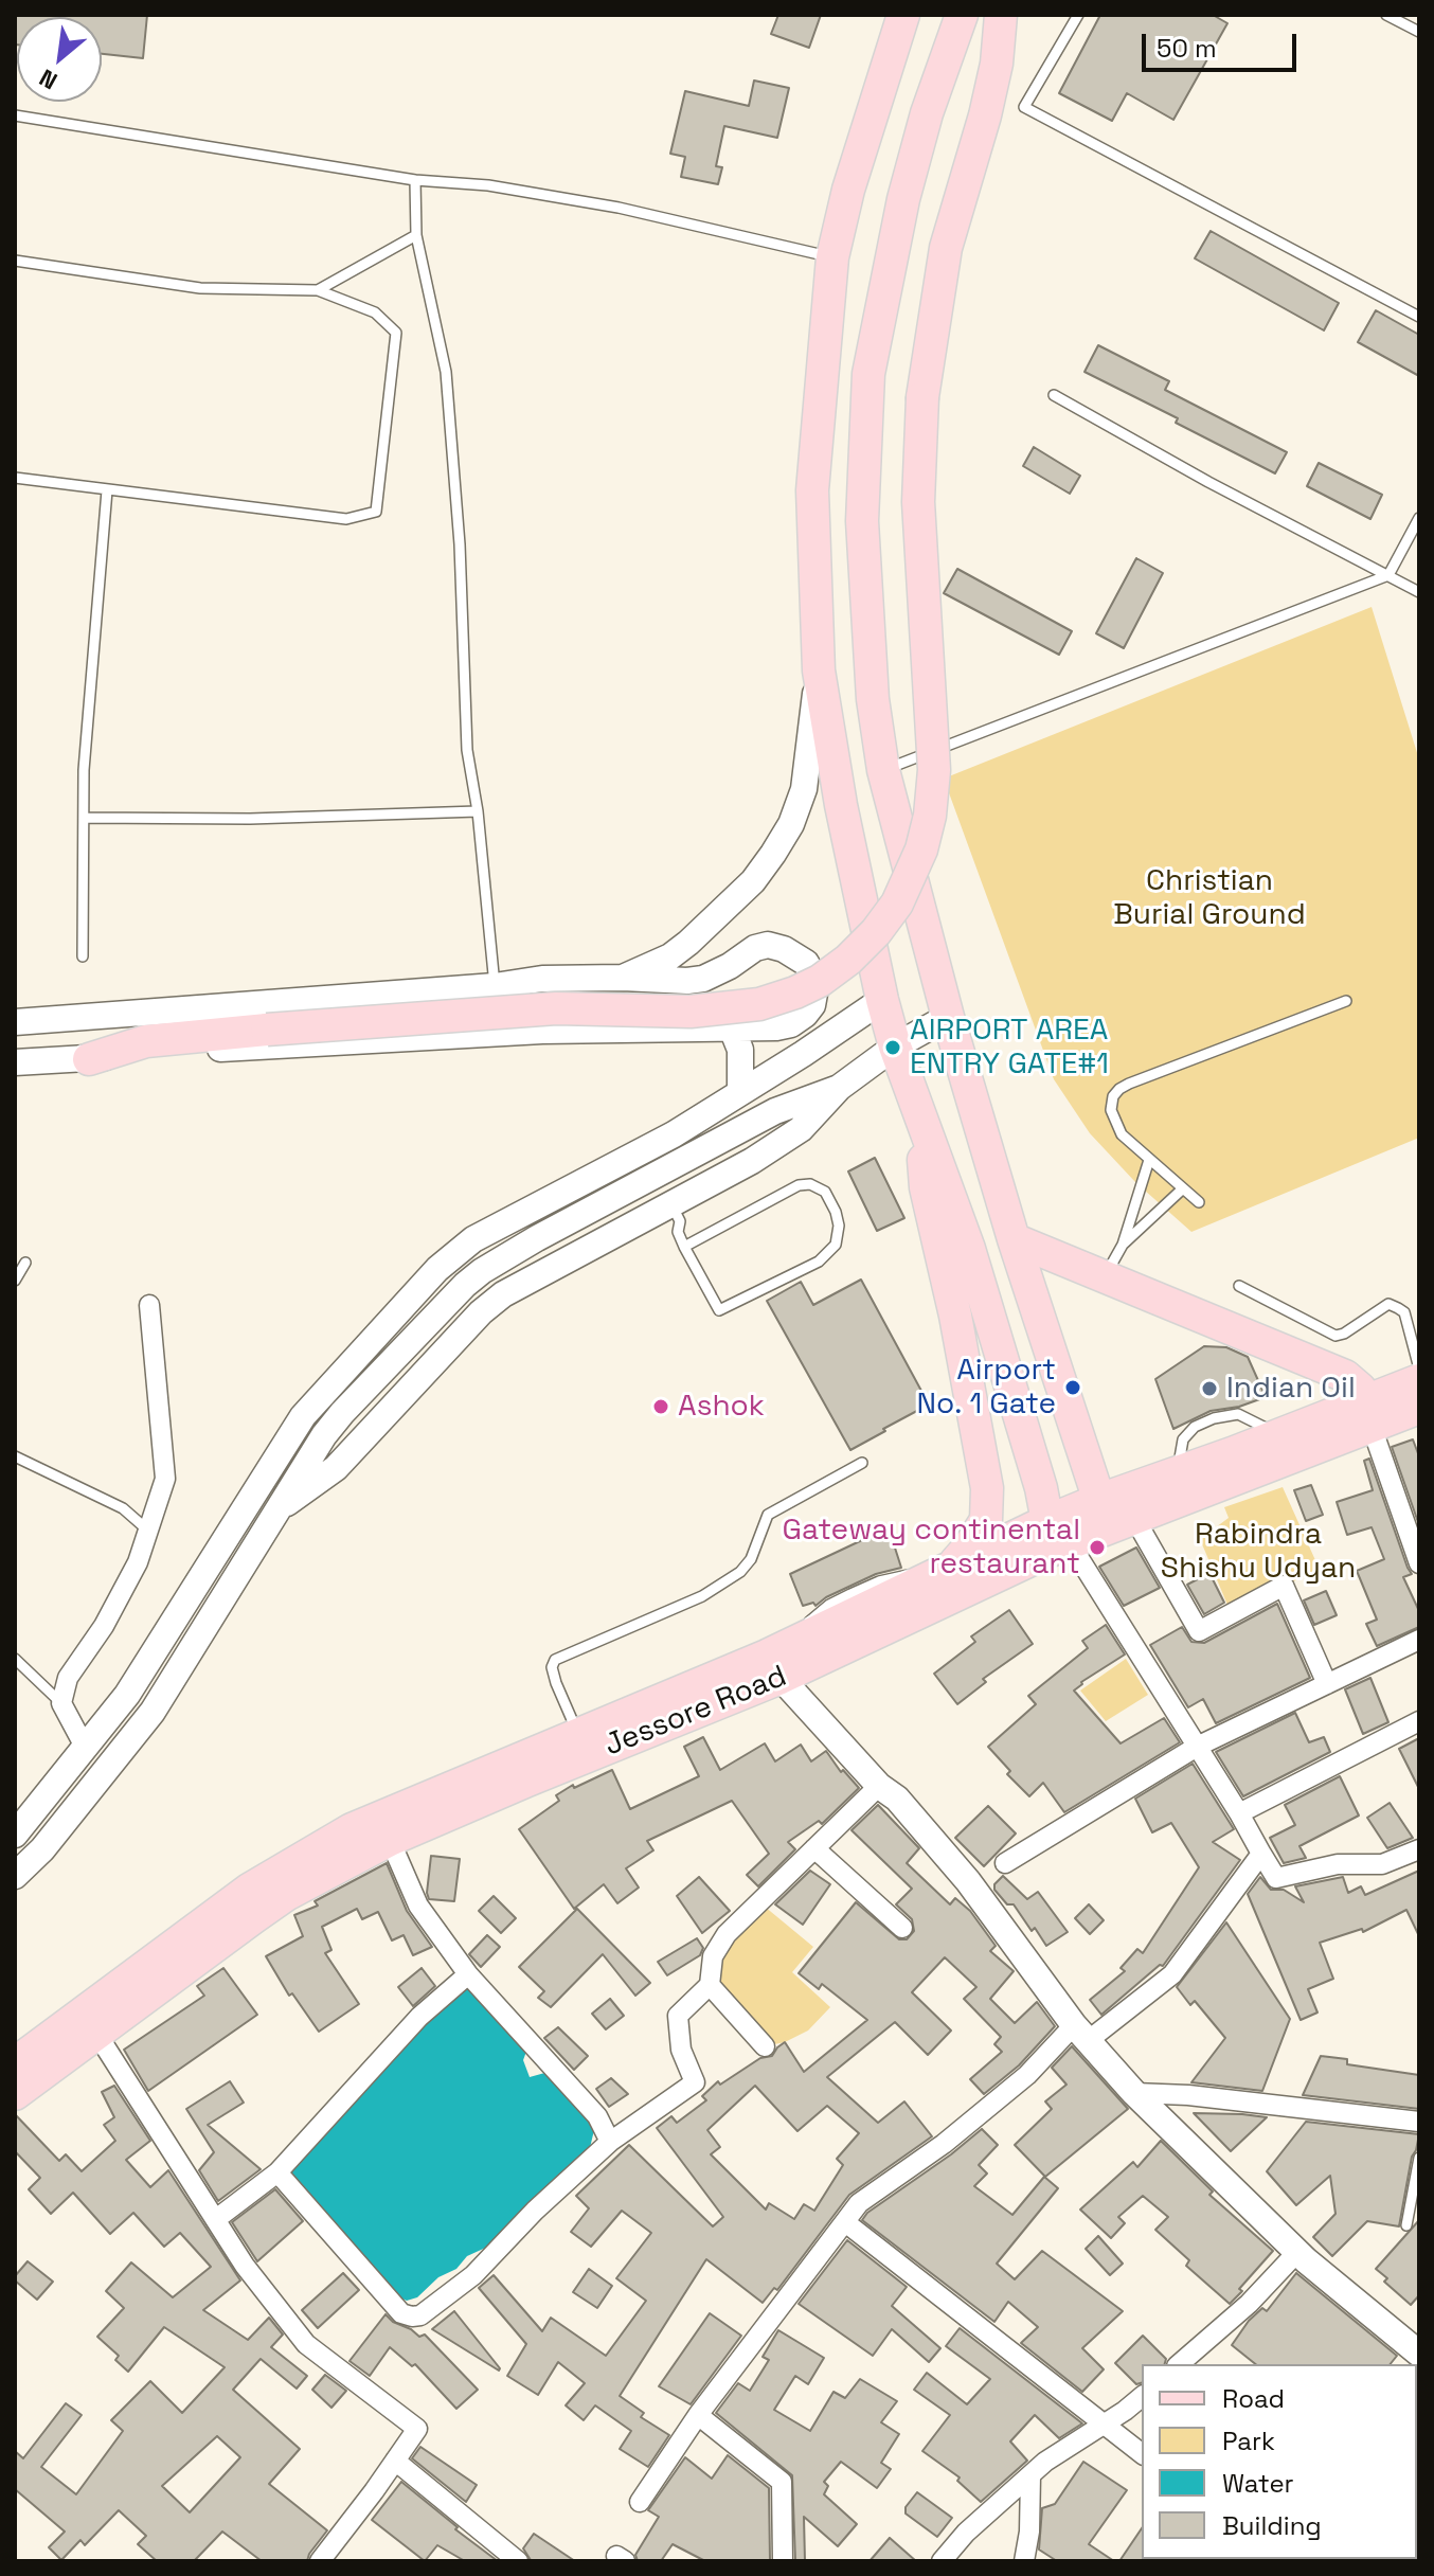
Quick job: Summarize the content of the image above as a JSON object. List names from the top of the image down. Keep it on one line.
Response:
{"streets":{"main road":["Jessore Road"]},"parks":["Christian Burial Ground","Rabindra Shishu Udyan"],"places":["AIRPORT AREA ENTRY GATE#1","Airport No. 1 Gate","Indian Oil","Ashok","Gateway continental restaurant"],"legend":["Road","Park","Water","Building"],"scale_bar":"50 m","north":"bottom left"}
